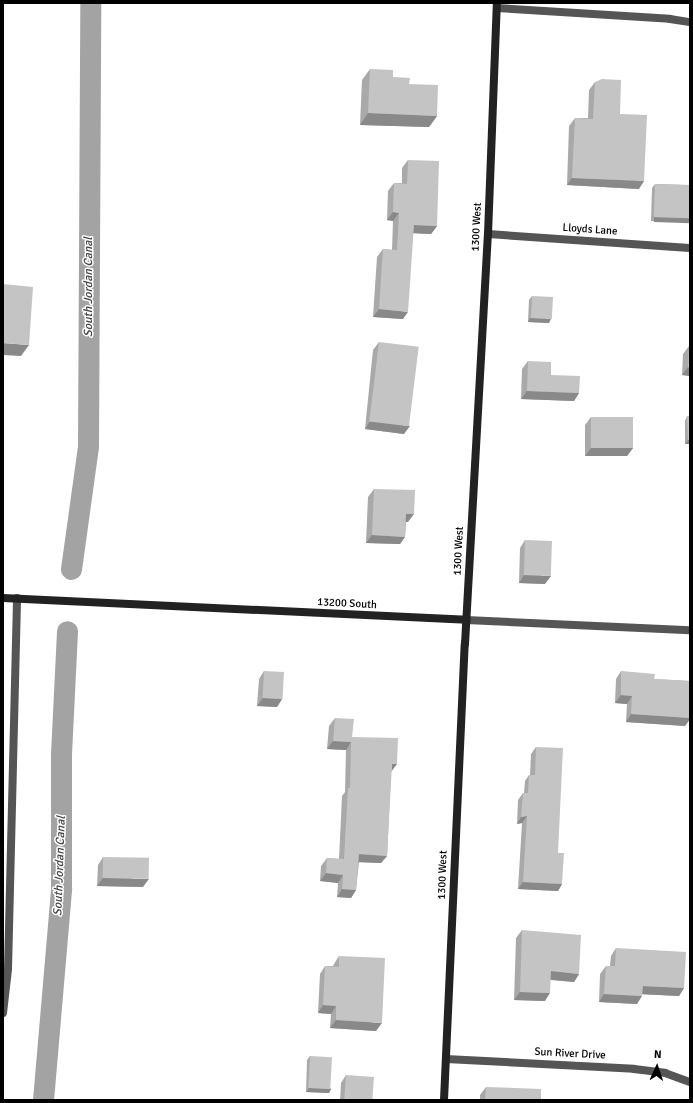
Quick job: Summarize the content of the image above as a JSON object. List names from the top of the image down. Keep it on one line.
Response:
{"streets":{"street":["1300 West","Lloyds Lane","13200 South","Sun River Drive"]},"crossings":[["1300 West","Lloyds Lane"],["1300 West","13200 South"],["1300 West","Sun River Drive"]],"water":["South Jordan Canal"],"north":"top"}
